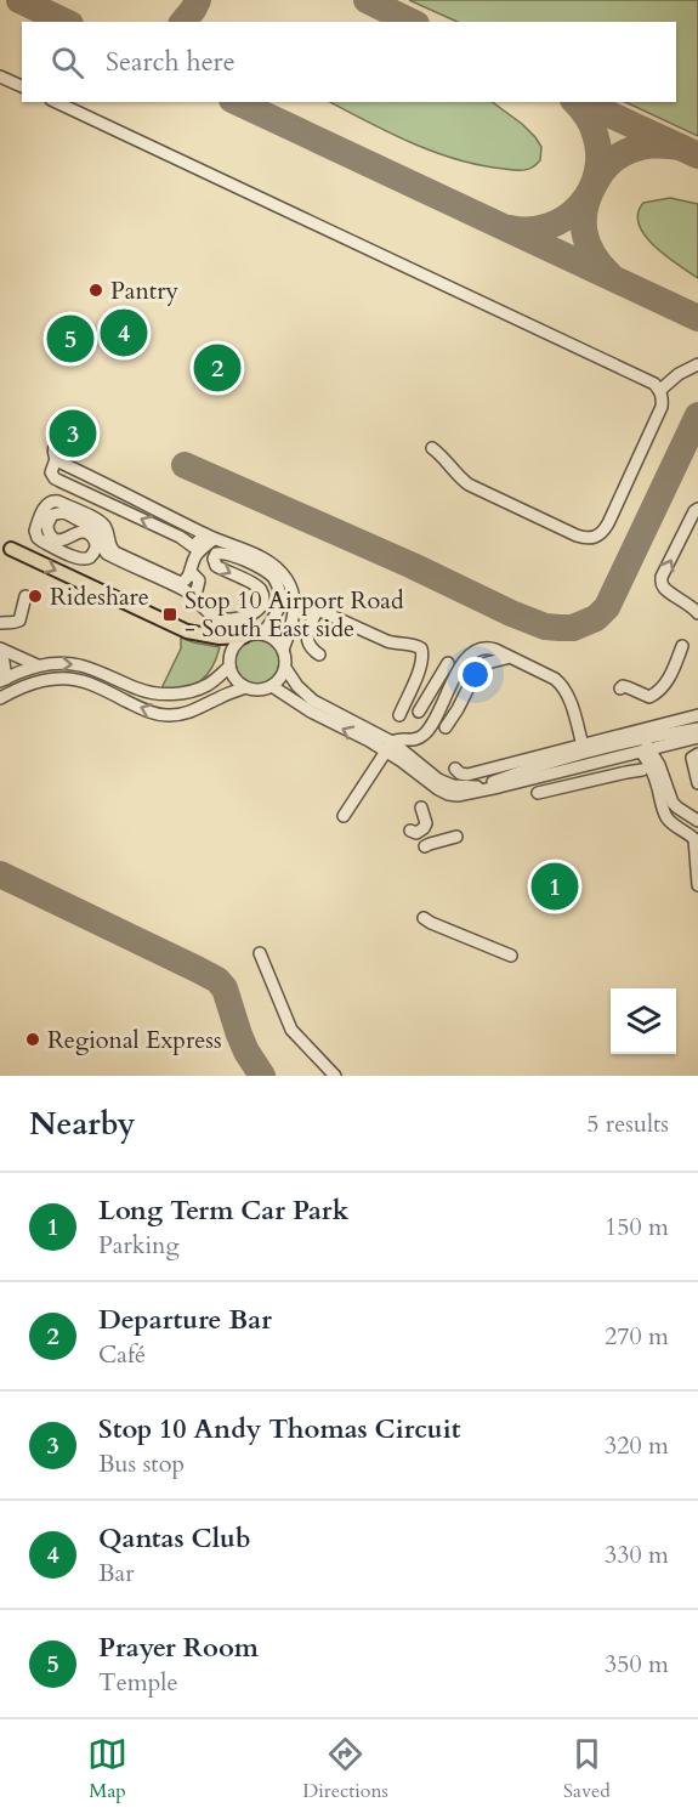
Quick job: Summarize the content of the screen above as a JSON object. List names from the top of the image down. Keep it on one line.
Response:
{"places":{"other":["Pantry","Rideshare","Regional Express"],"transit":["Stop 10 Airport Road - South East side"]},"page":{"search":"Search here","pins":["4","5","2","3","1"],"heading":["Nearby","5 results"],"list":[{"mark":"1","name":"Long Term Car Park","note":"Parking","value":"150 m"},{"mark":"2","name":"Departure Bar","note":"Café","value":"270 m"},{"mark":"3","name":"Stop 10 Andy Thomas Circuit","note":"Bus stop","value":"320 m"},{"mark":"4","name":"Qantas Club","note":"Bar","value":"330 m"},{"mark":"5","name":"Prayer Room","note":"Temple","value":"350 m"}],"nav":["Map","Directions","Saved"]}}
